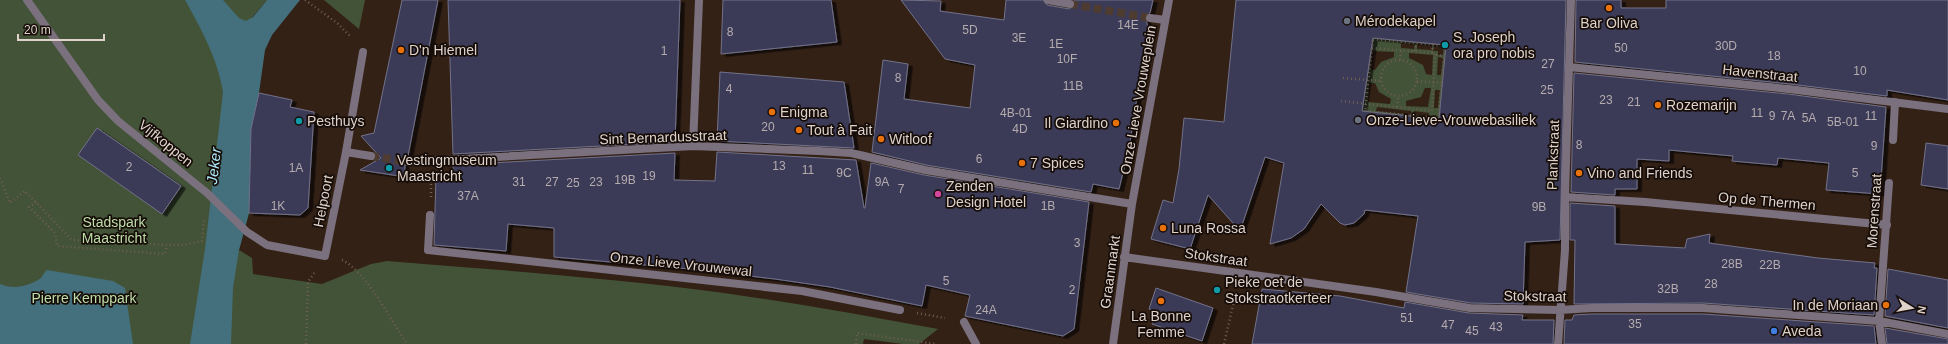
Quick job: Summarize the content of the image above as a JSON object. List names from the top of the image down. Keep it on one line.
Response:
{"streets":{"street":["Havenstraat","Onze Lieve Vrouweplein","Sint Bernardusstraat","Vijfkoppen","Plankstraat","Helpoort","Op de Thermen","Morenstraat","Stokstraat","Onze Lieve Vrouwewal","Graanmarkt"]},"crossings":[["Havenstraat","Plankstraat"],["Onze Lieve Vrouweplein","Sint Bernardusstraat"],["Onze Lieve Vrouweplein","Graanmarkt"],["Sint Bernardusstraat","Graanmarkt"],["Vijfkoppen","Helpoort"],["Plankstraat","Op de Thermen"],["Plankstraat","Stokstraat"],["Op de Thermen","Morenstraat"],["Morenstraat","Stokstraat"],["Stokstraat","Graanmarkt"]],"water":["Jeker"],"parks":["Stadspark Maastricht","Pierre Kemppark"],"places":["Bar Oliva","Mérodekapel","S. Joseph ora pro nobis","D'n Hiemel","Rozemarijn","Enigma","Onze-Lieve-Vrouwebasiliek","Pesthuys","Il Giardino","Tout à Fait","Witloof","7 Spices","Vestingmuseum Maastricht","Vino and Friends","Zenden Design Hotel","Luna Rossa","Pieke oet de Stokstraotkerteer","La Bonne Femme","In de Moriaan","Aveda"],"house_numbers":["14E","5D","8","3E","1E","30D","50","1","18","10F","27","10","8","11B","4","25","23","21","4B-01","11","9","7A","11","5A","5B-01","20","4D","8","9","6","13","2","1A","11","9C","5","19","19B","31","27","23","9A","25","7","37A","1K","1B","9B","3","28B","22B","5","28","32B","2","24A","51","35","47","43","45"],"scale_bar":"20 m","north":"right"}
